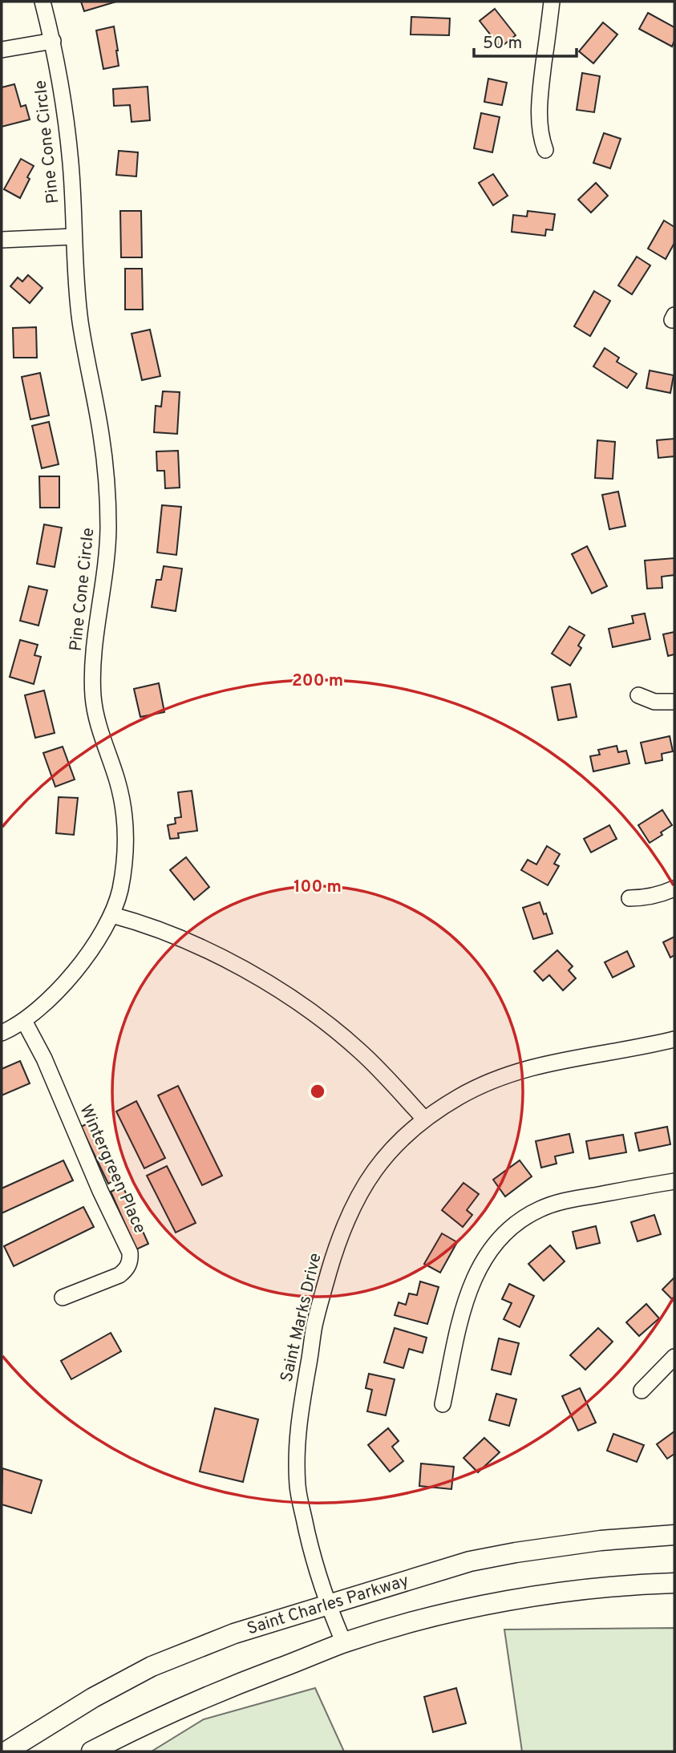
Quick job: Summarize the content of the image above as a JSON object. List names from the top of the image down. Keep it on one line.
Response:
{"streets":{"main road":["Saint Charles Parkway"],"street":["Pine Cone Circle","Wintergreen Place","Saint Marks Drive"]},"crossings":[["Pine Cone Circle","Wintergreen Place"],["Saint Marks Drive","Saint Charles Parkway"]],"scale_bar":"50 m","rings":["200 m","100 m"]}
